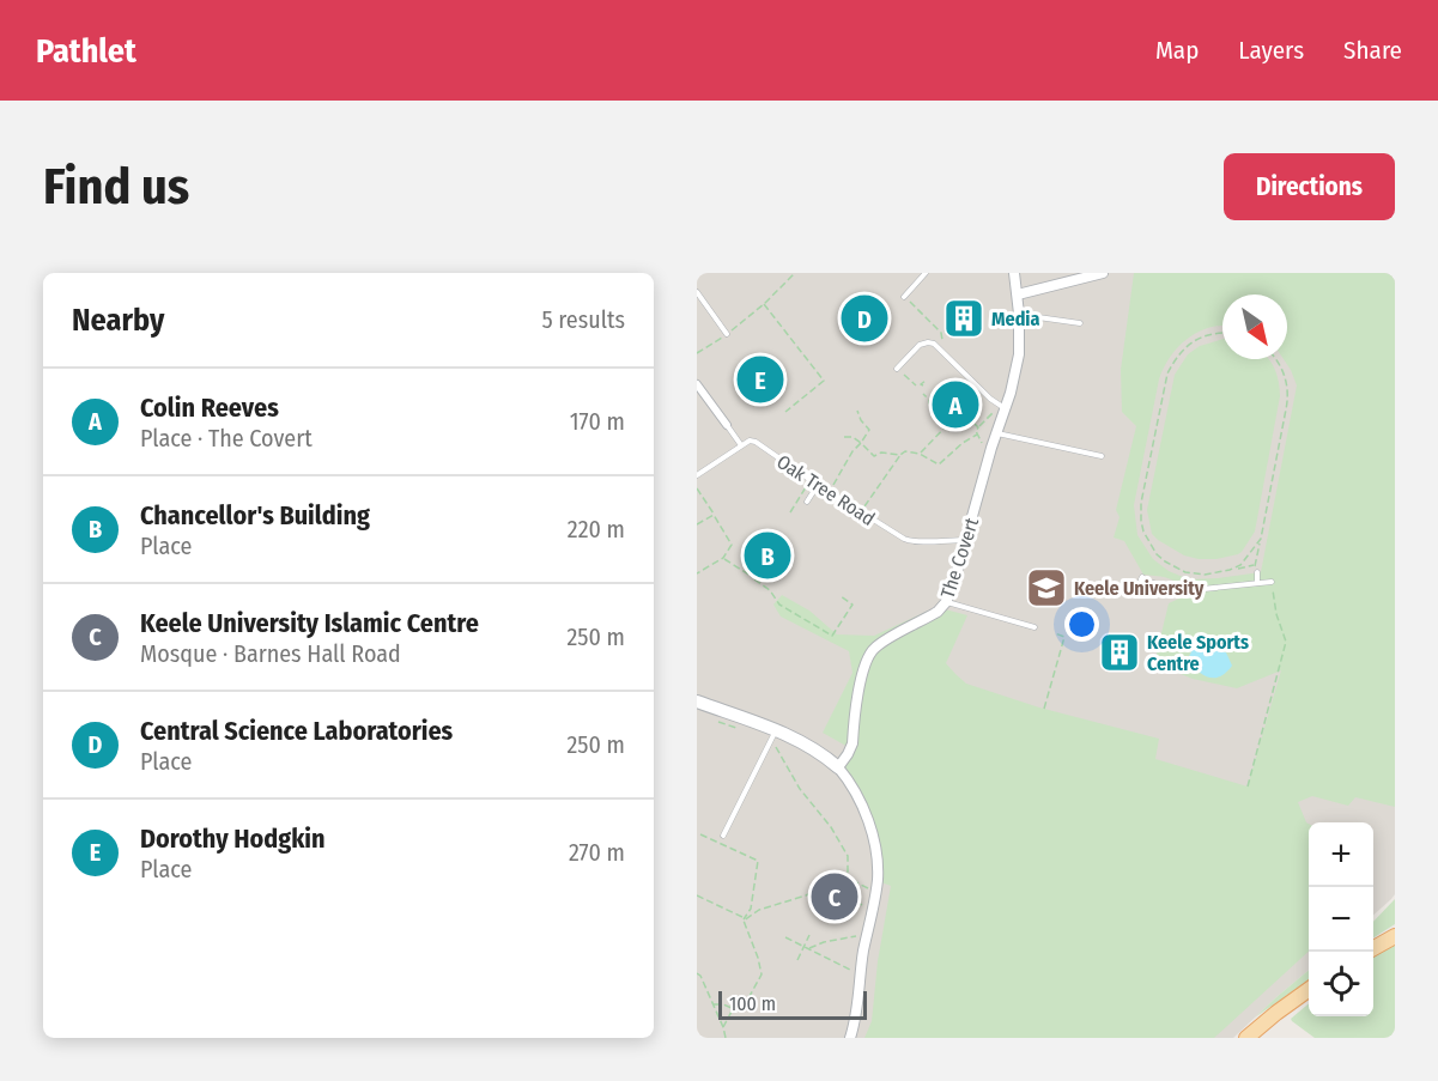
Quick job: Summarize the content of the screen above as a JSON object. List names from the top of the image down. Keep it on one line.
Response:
{"streets":{"street":["The Covert"],"lane":["Oak Tree Road"]},"crossings":[["Oak Tree Road","The Covert"]],"places":{"building":["Media","Keele Sports Centre"],"school or university":["Keele University"]},"scale_bar":"100 m","north":"bottom right","page":{"header":"Pathlet","nav":["Map","Layers","Share"],"buttons":"Directions","title":"Find us","heading":["Nearby","5 results"],"pins":["D","E","A","B","C"],"list":[{"mark":"A","name":"Colin Reeves","note":"Place · The Covert","value":"170 m"},{"mark":"B","name":"Chancellor's Building","note":"Place","value":"220 m"},{"mark":"C","name":"Keele University Islamic Centre","note":"Mosque · Barnes Hall Road","value":"250 m"},{"mark":"D","name":"Central Science Laboratories","note":"Place","value":"250 m"},{"mark":"E","name":"Dorothy Hodgkin","note":"Place","value":"270 m"}],"map_buttons":["+","−"],"scale":"100 m"}}
